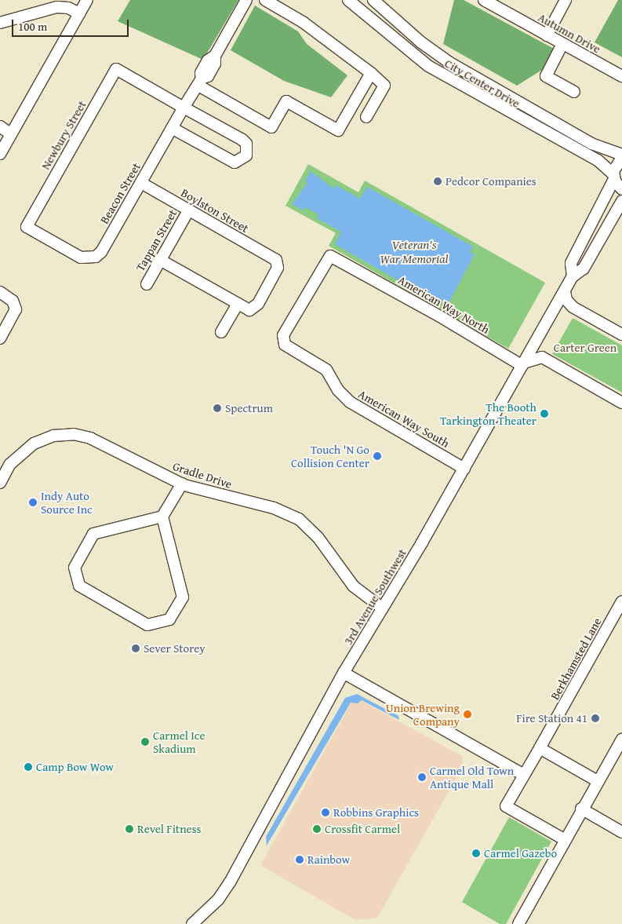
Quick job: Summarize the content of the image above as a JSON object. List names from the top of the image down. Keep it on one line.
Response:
{"streets":{"street":["Autumn Drive","City Center Drive","Newbury Street","Beacon Street","Boylston Street","Tappan Street","American Way North","American Way South","Gradle Drive","3rd Avenue Southwest","Berkhamsted Lane"]},"crossings":[["City Center Drive","3rd Avenue Southwest"],["Newbury Street","Beacon Street"],["Beacon Street","Boylston Street"],["Boylston Street","Tappan Street"],["American Way North","American Way South"],["American Way North","3rd Avenue Southwest"],["American Way South","3rd Avenue Southwest"],["Gradle Drive","3rd Avenue Southwest"]],"water":["Veteran's War Memorial"],"parks":["Carter Green"],"places":["Pedcor Companies","Spectrum","The Booth Tarkington Theater","Touch 'N Go Collision Center","Indy Auto Source Inc","Sever Storey","Union Brewing Company","Fire Station 41","Carmel Ice Skadium","Camp Bow Wow","Carmel Old Town Antique Mall","Robbins Graphics","Revel Fitness","Crossfit Carmel","Carmel Gazebo","Rainbow"],"scale_bar":"100 m"}
